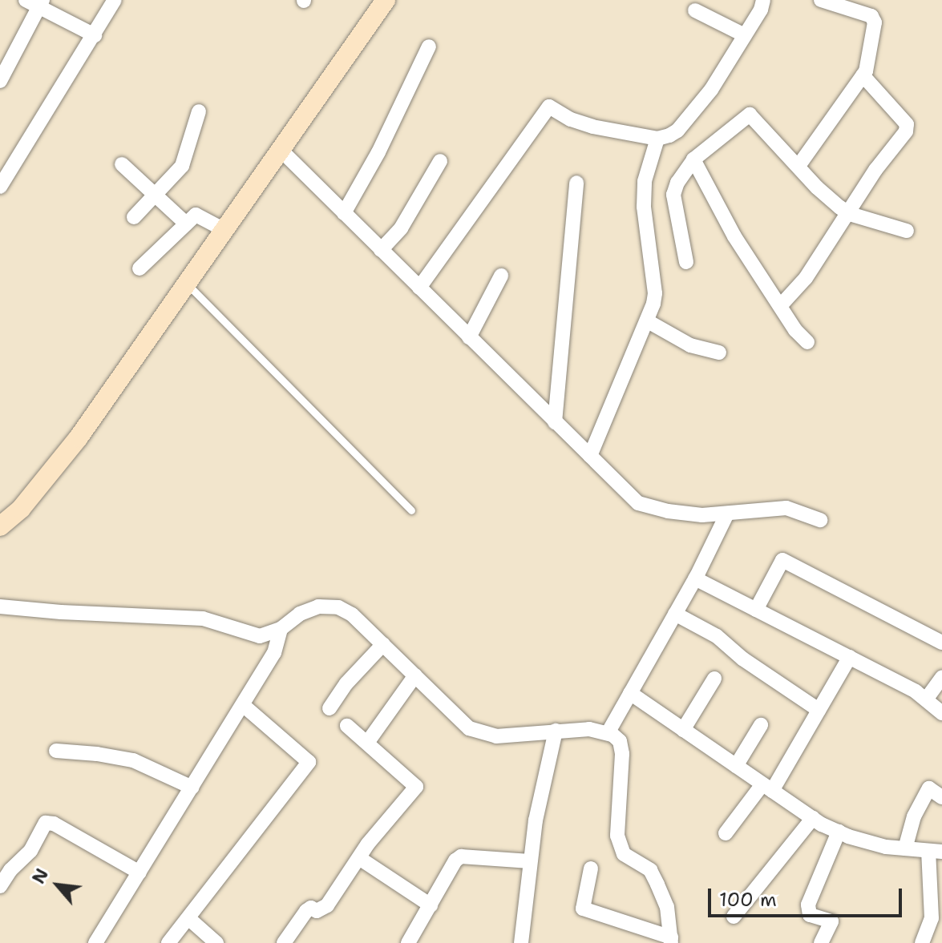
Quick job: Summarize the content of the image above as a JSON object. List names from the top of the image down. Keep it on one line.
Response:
{"scale_bar":"100 m","north":"top left"}
